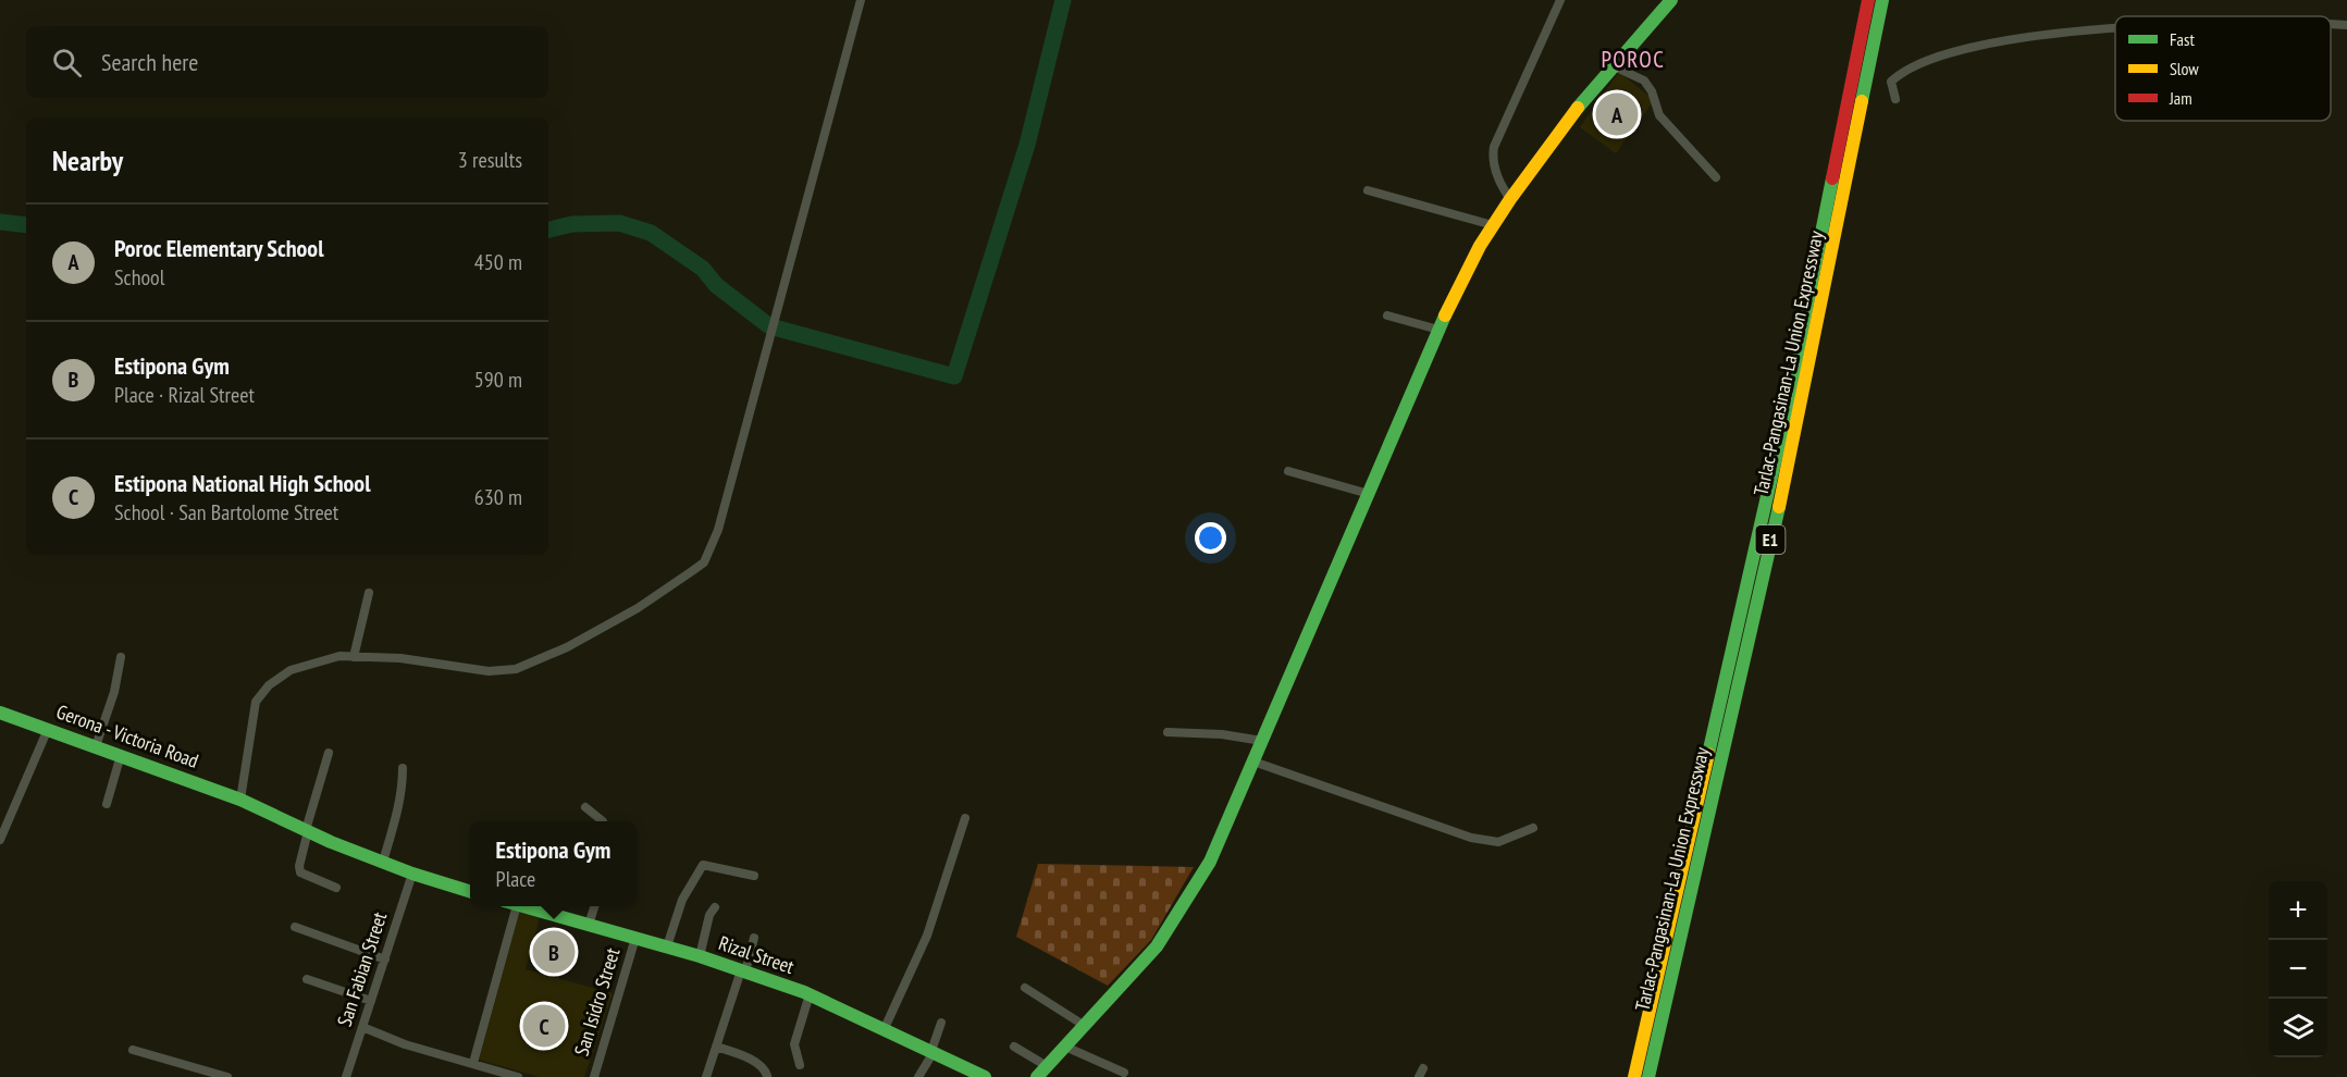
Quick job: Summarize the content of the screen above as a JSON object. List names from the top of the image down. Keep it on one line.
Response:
{"streets":{"main road":["Tarlac-Pangasinan-La Union Expressway","E1","Gerona - Victoria Road","Rizal Street"],"street":["San Fabian Street","San Isidro Street"]},"crossings":[["Rizal Street","San Isidro Street"]],"districts":["POROC"],"legend":["Fast","Slow","Jam"],"page":{"search":"Search here","pins":["A","B","C"],"heading":["Nearby","3 results"],"list":[{"mark":"A","name":"Poroc Elementary School","note":"School","value":"450 m"},{"mark":"B","name":"Estipona Gym","note":"Place · Rizal Street","value":"590 m"},{"mark":"C","name":"Estipona National High School","note":"School · San Bartolome Street","value":"630 m"}],"popup":["Estipona Gym","Place"],"map_buttons":["+","−"]}}
